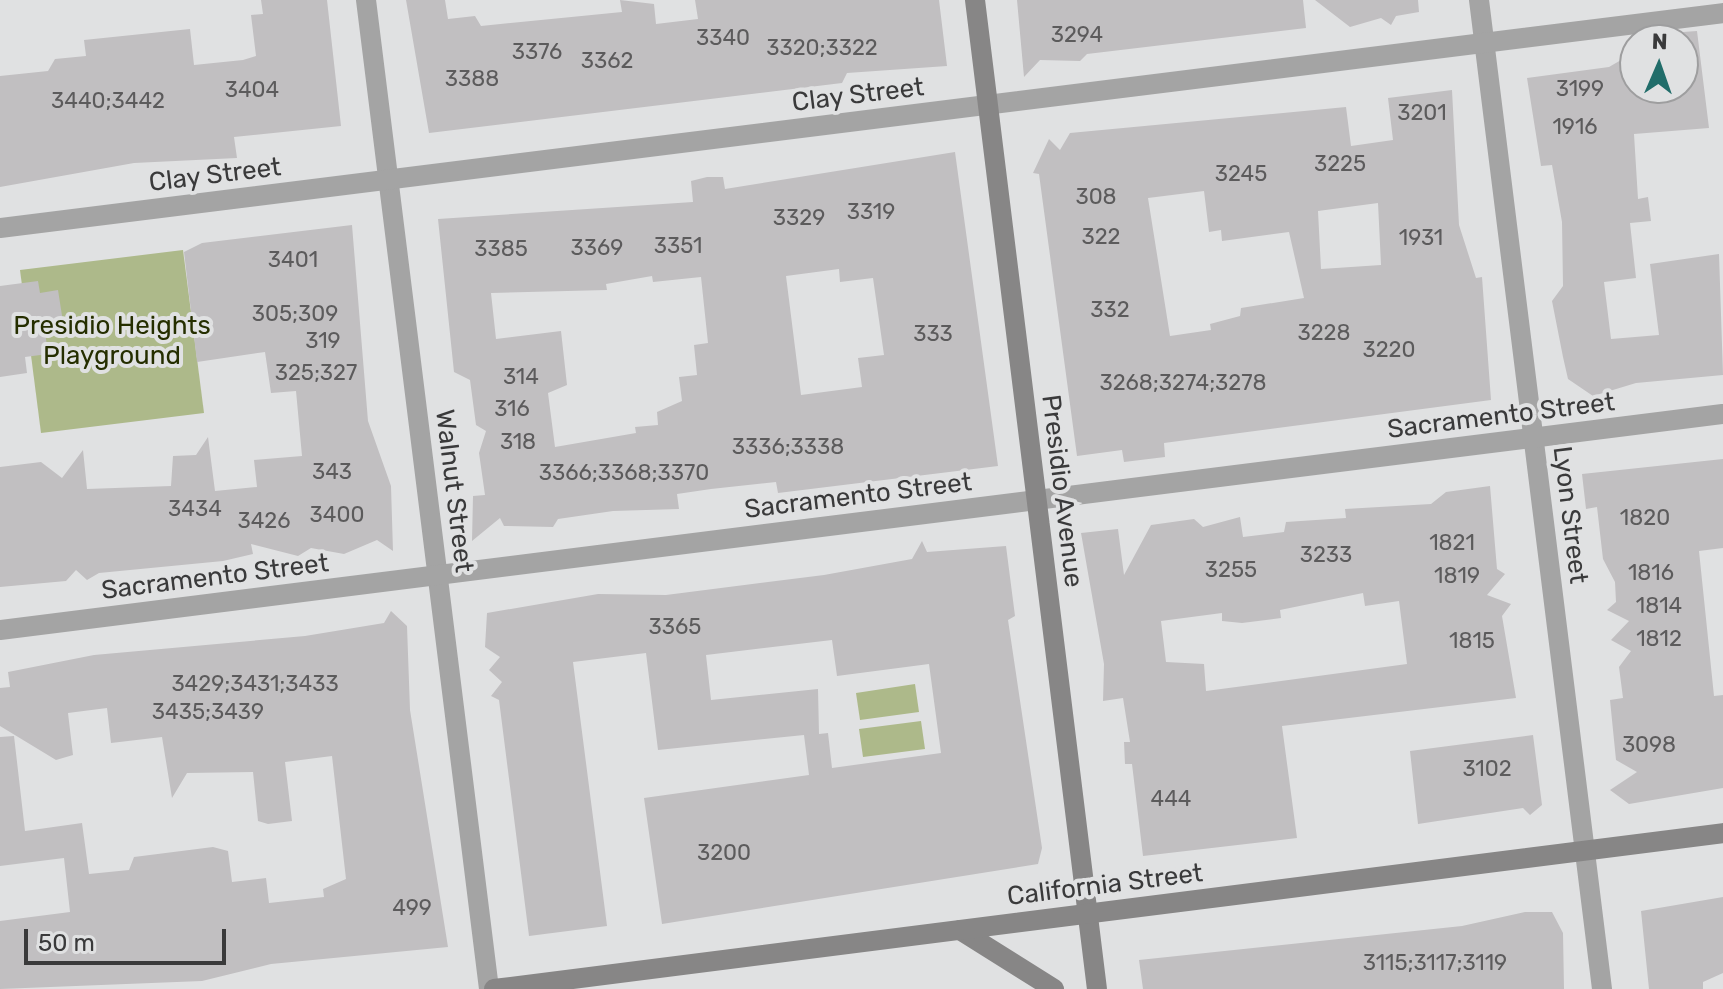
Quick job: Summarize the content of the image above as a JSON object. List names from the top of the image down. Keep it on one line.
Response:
{"streets":{"main road":["Presidio Avenue","California Street"],"street":["Clay Street","Sacramento Street","Walnut Street","Lyon Street"]},"crossings":[["Clay Street","Walnut Street"],["Clay Street","Presidio Avenue"],["Clay Street","Lyon Street"],["Sacramento Street","Walnut Street"],["Sacramento Street","Presidio Avenue"],["Sacramento Street","Lyon Street"],["Walnut Street","California Street"],["Presidio Avenue","California Street"],["Lyon Street","California Street"]],"parks":["Presidio Heights Playground"],"house_numbers":["3294","3340","3320;3322","3376","3362","3388","3199","3404","3440;3442","3201","1916","3225","3245","308","3319","3329","322","1931","3351","3369","3385","3401","332","305;309","3228","333","319","3220","325;327","314","3268;3274;3278","316","318","3336;3338","343","3366;3368;3370","3434","3400","1820","3426","1821","3233","3255","1816","1819","1814","3365","1812","1815","3429;3431;3433","3435;3439","3098","3102","444","3200","499","3115;3117;3119"],"scale_bar":"50 m","north":"top"}
